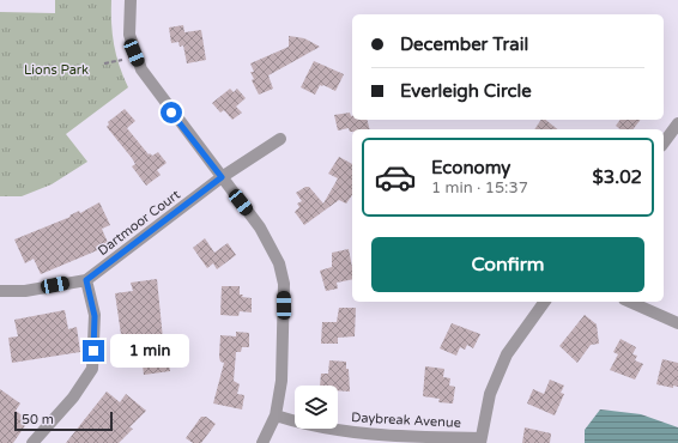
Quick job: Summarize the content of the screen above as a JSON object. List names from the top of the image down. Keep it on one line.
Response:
{"streets":{"street":["Dartmoor Court","Daybreak Avenue"]},"parks":["Lions Park"],"scale_bar":"50 m","page":{"banner":["December Trail","Everleigh Circle"],"list":[{"name":"Economy","note":"1 min · 15:37","value":"$3.02"}],"buttons":"Confirm","bubble":"1 min","scale":"50 m"}}
